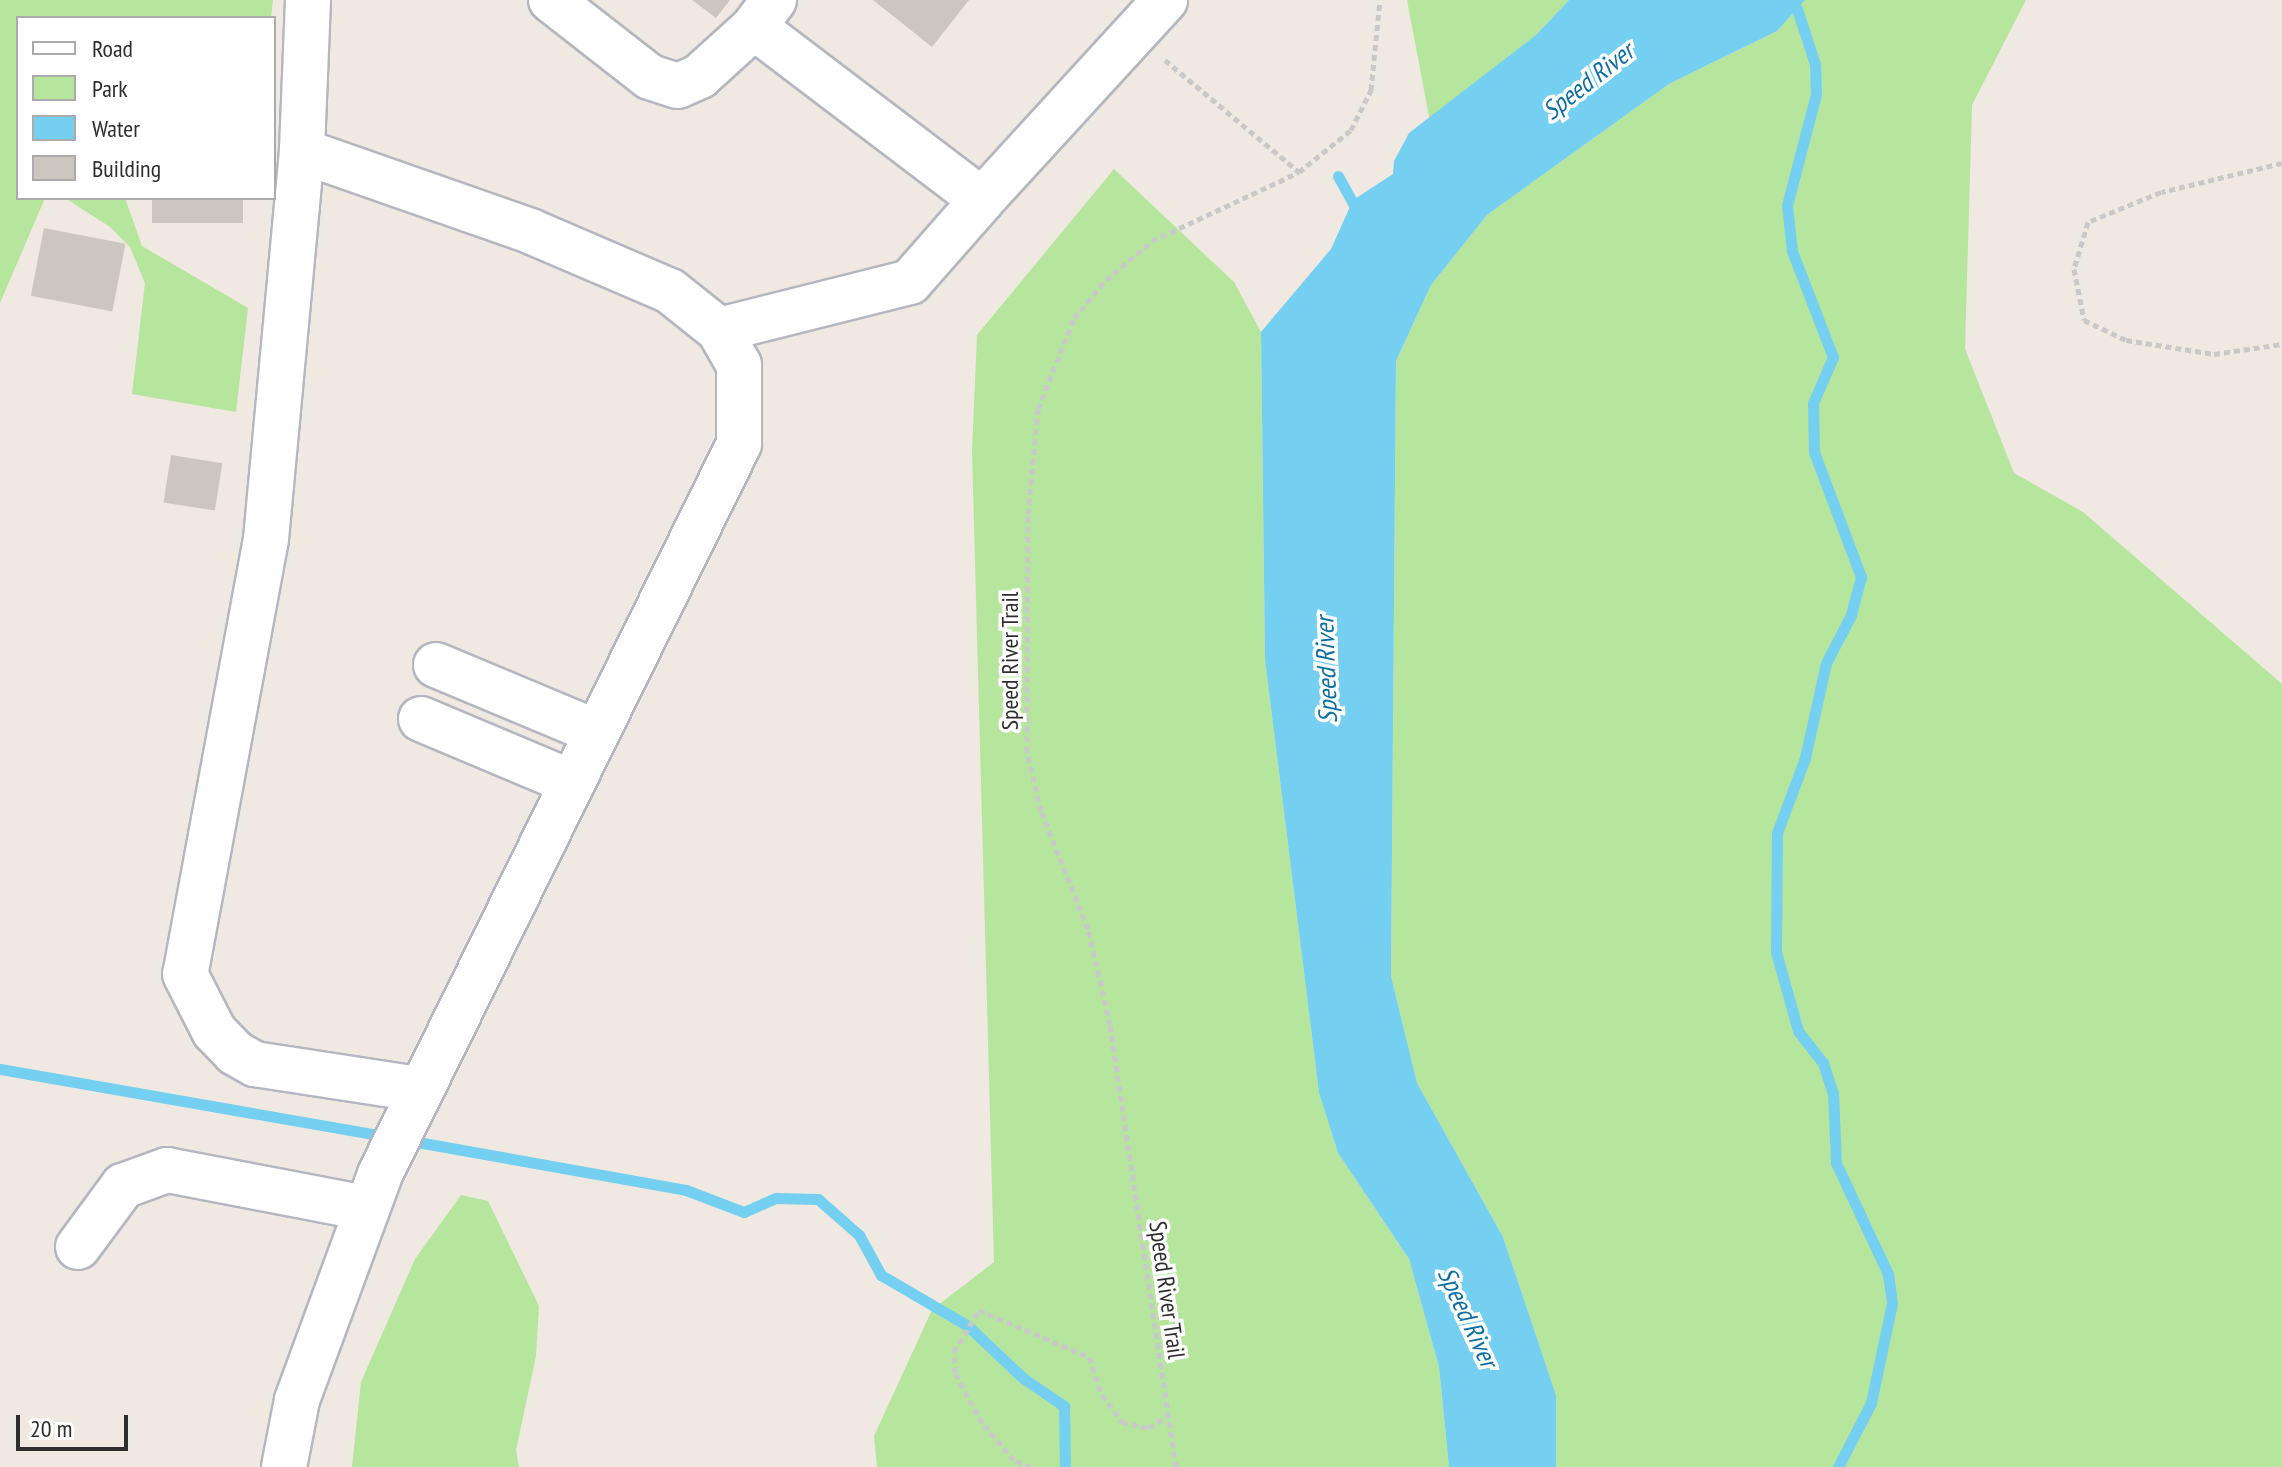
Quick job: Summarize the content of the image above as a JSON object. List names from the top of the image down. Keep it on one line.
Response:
{"streets":{"path":["Speed River Trail"]},"water":["Speed River"],"legend":["Road","Park","Water","Building"],"scale_bar":"20 m"}
